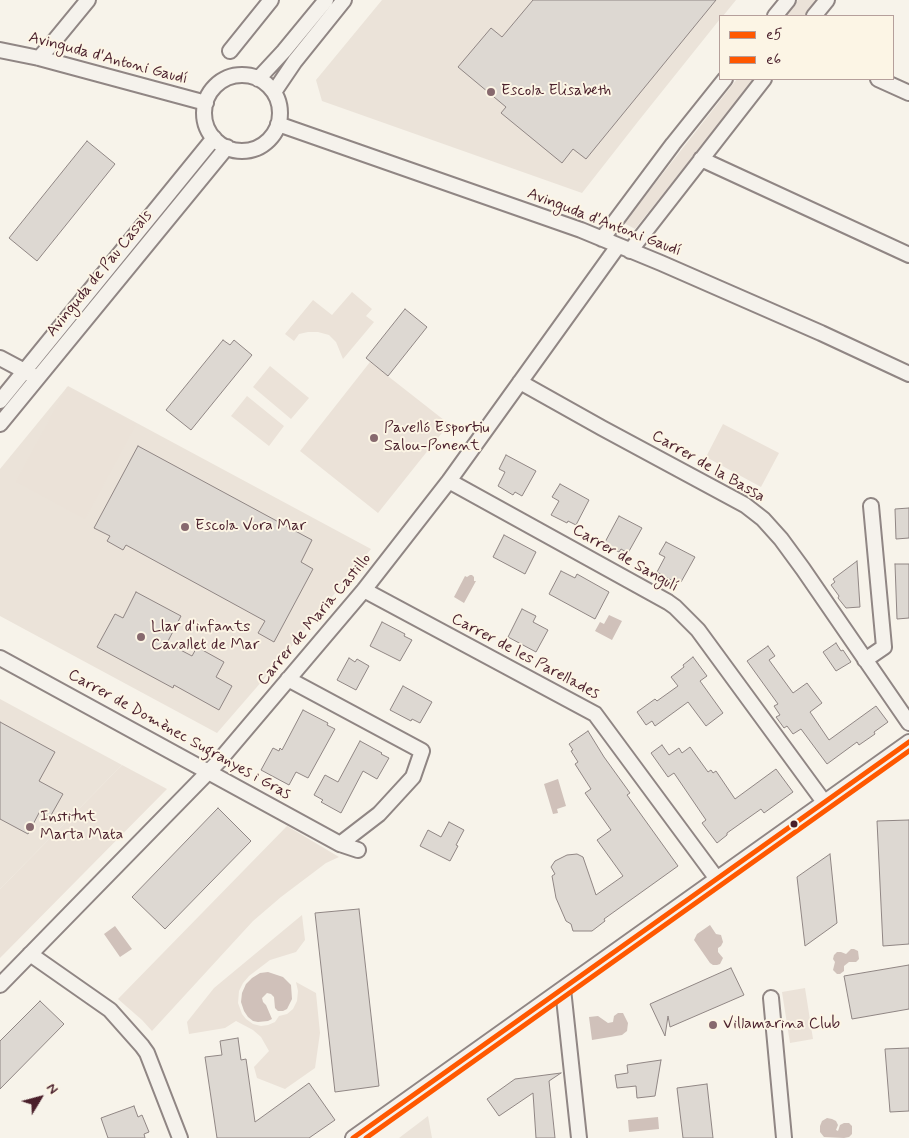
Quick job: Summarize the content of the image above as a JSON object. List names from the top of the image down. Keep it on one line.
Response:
{"streets":{"street":["Avinguda d'Antoni Gaudí","Avinguda de Pau Casals","Carrer de la Bassa","Carrer de Sangulí","Carrer de Maria Castillo","Carrer de les Parellades","Carrer de Domènec Sugranyes i Gras"]},"crossings":[["Avinguda d'Antoni Gaudí","Avinguda de Pau Casals"],["Avinguda d'Antoni Gaudí","Carrer de Maria Castillo"],["Carrer de la Bassa","Carrer de Maria Castillo"],["Carrer de Sangulí","Carrer de Maria Castillo"],["Carrer de Maria Castillo","Carrer de les Parellades"],["Carrer de Maria Castillo","Carrer de Domènec Sugranyes i Gras"]],"places":["Escola Elisabeth","Pavelló Esportiu Salou-Ponent","Escola Vora Mar","Llar d'infants Cavallet de Mar","Institut Marta Mata","Villamarina Club"],"lines":["transit line e5","transit line e6"],"legend":["e5","e6"],"north":"top right"}
